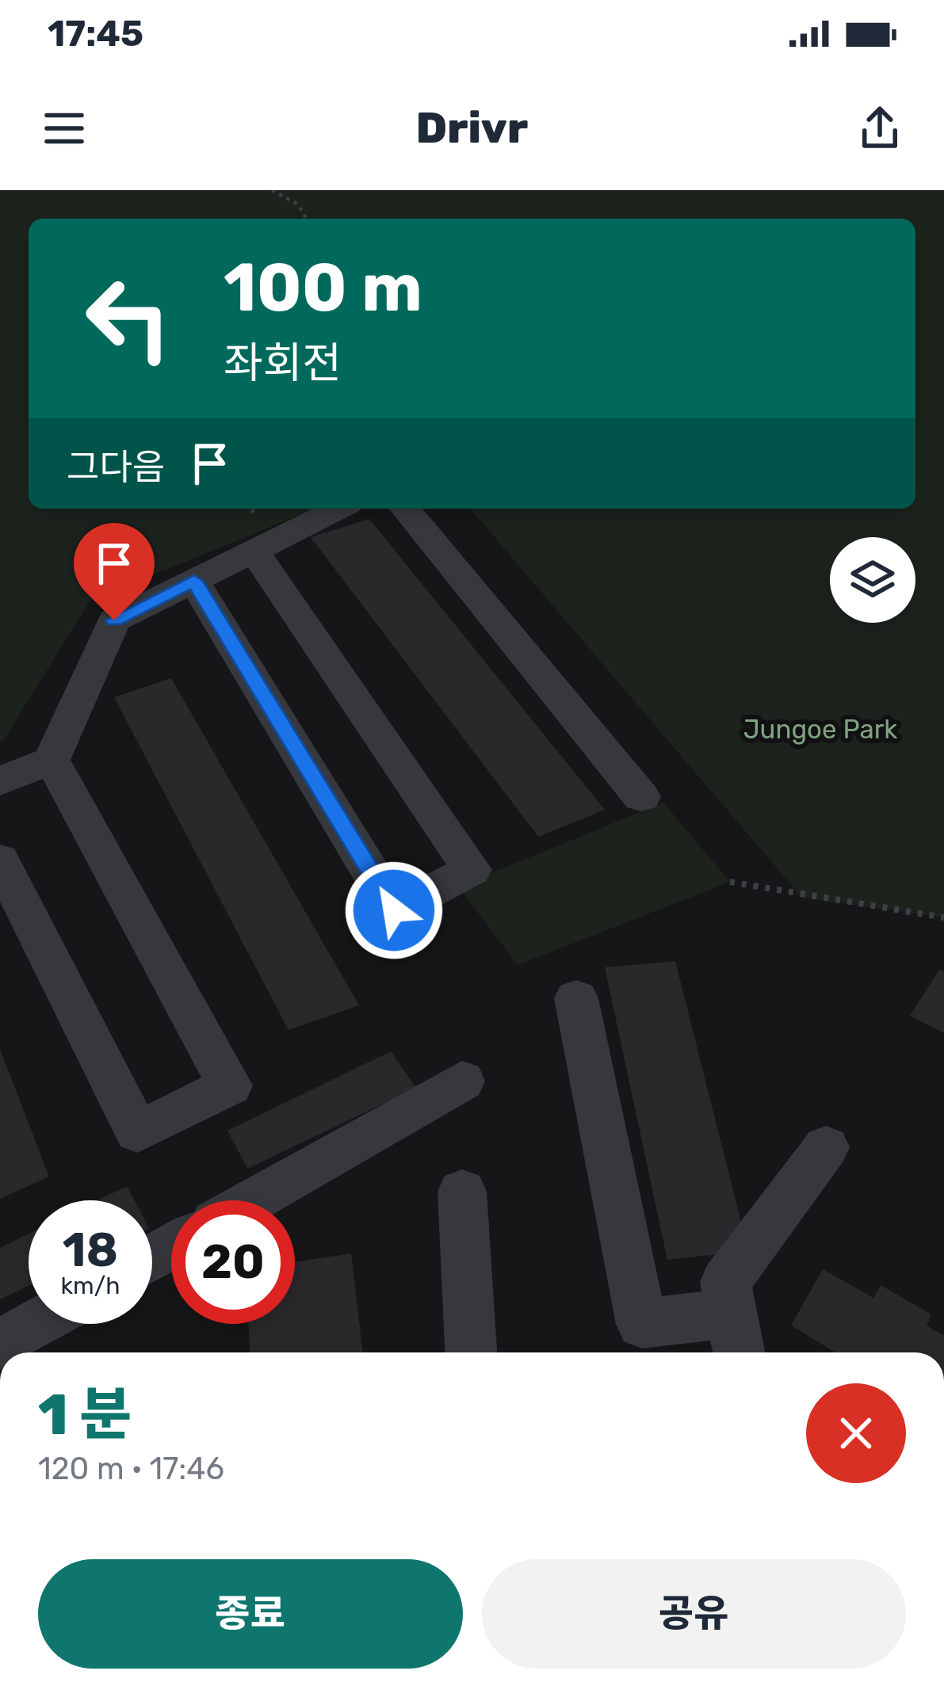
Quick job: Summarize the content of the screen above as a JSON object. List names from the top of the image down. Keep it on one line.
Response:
{"parks":["Jungoe Park"],"page":{"status":"17:45","header":"Drivr","turn":["100 m","좌회전"],"then":"그다음","speed":"18 km/h","limit":"20","heading":["1 분","120 m · 17:46"],"buttons":["종료","공유"]}}
